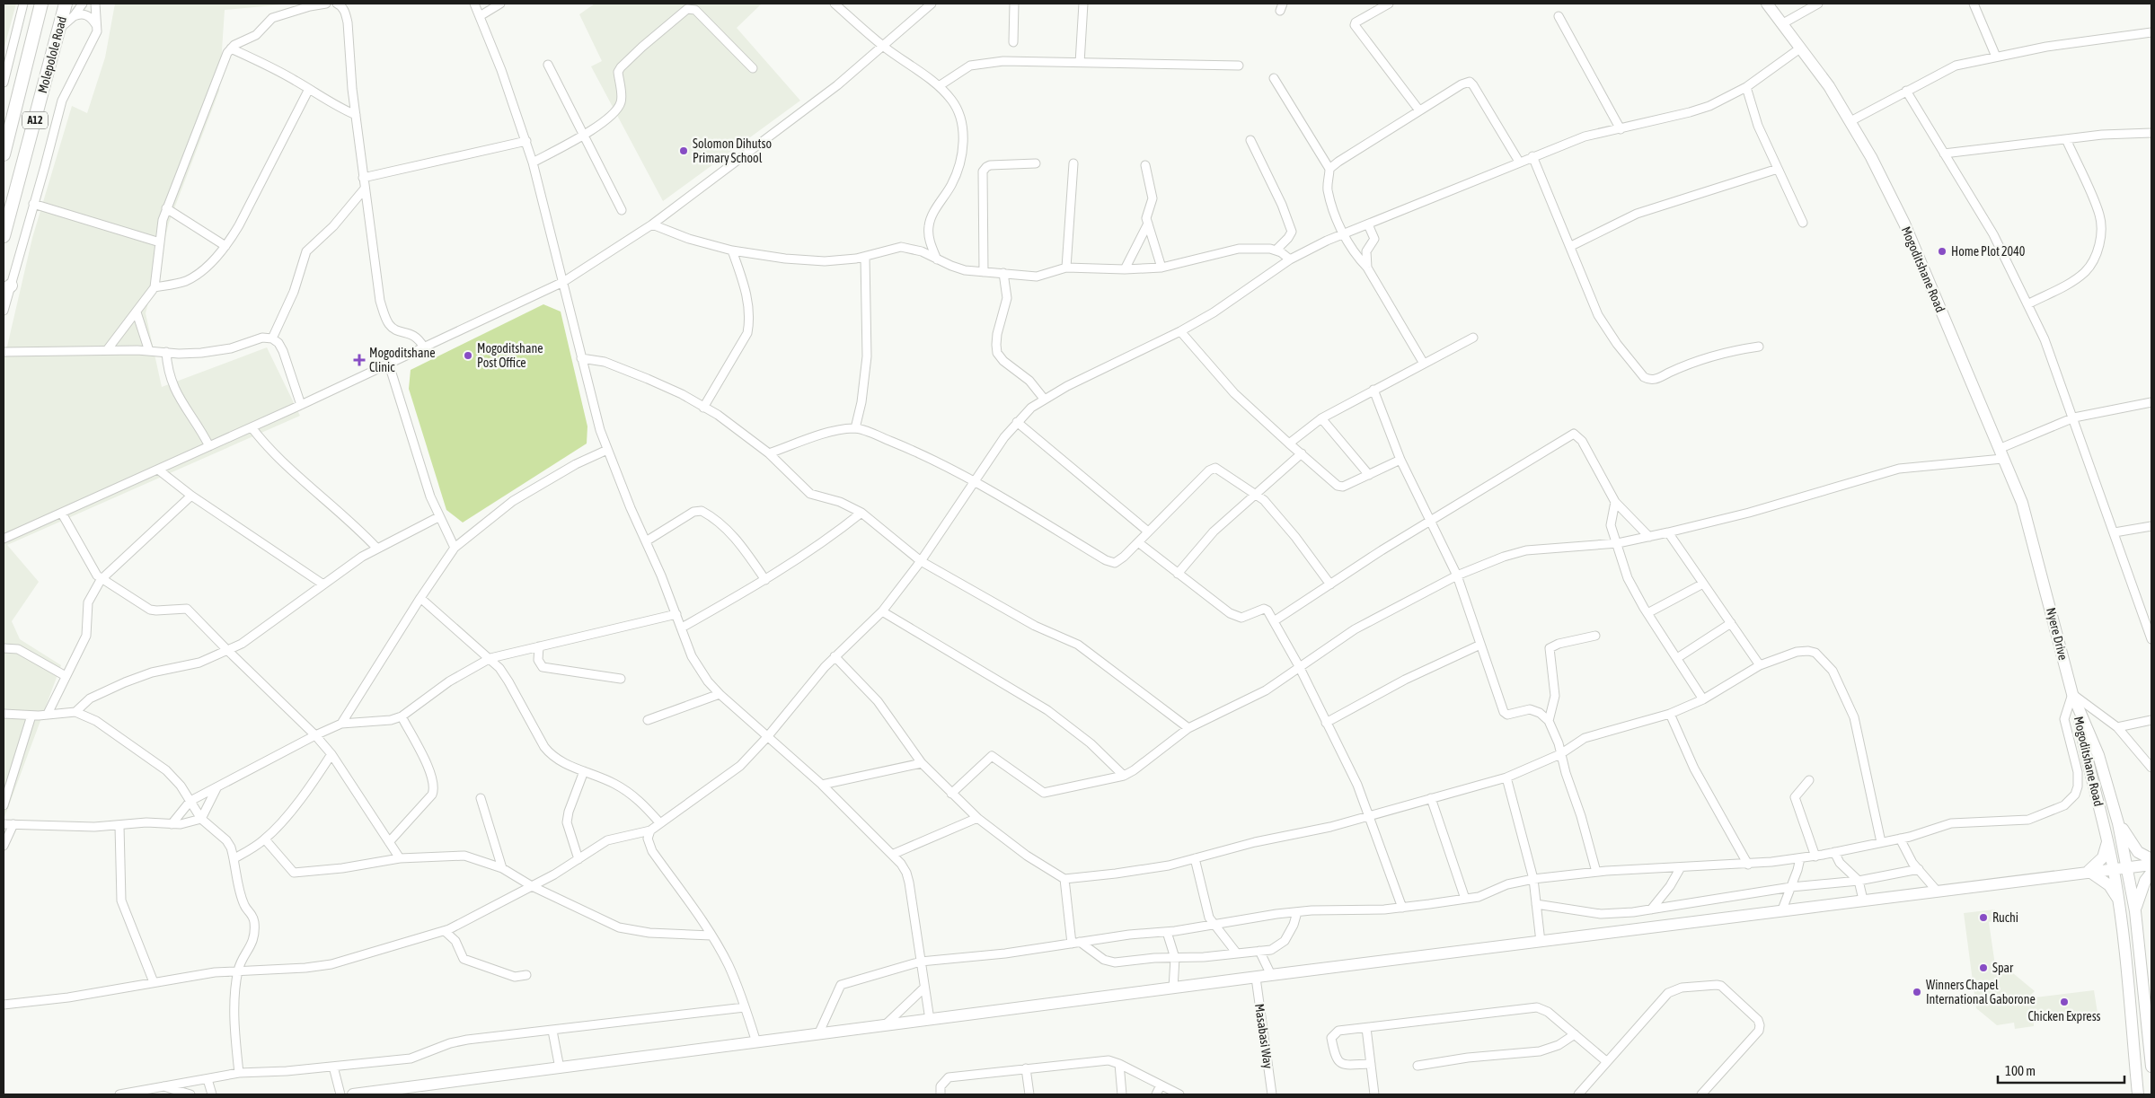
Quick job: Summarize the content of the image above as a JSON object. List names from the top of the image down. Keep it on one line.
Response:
{"streets":{"main road":["Molepolole Road","A12","Mogoditshane Road","Nyere Drive"],"street":["Masabasi Way"]},"crossings":[["Mogoditshane Road","Nyere Drive"]],"places":{"other":["Solomon Dihutso Primary School","Home Plot 2040","Mogoditshane Post Office","Ruchi","Spar","Winners Chapel International Gaborone","Chicken Express"],"health":["Mogoditshane Clinic"]},"scale_bar":"100 m"}
